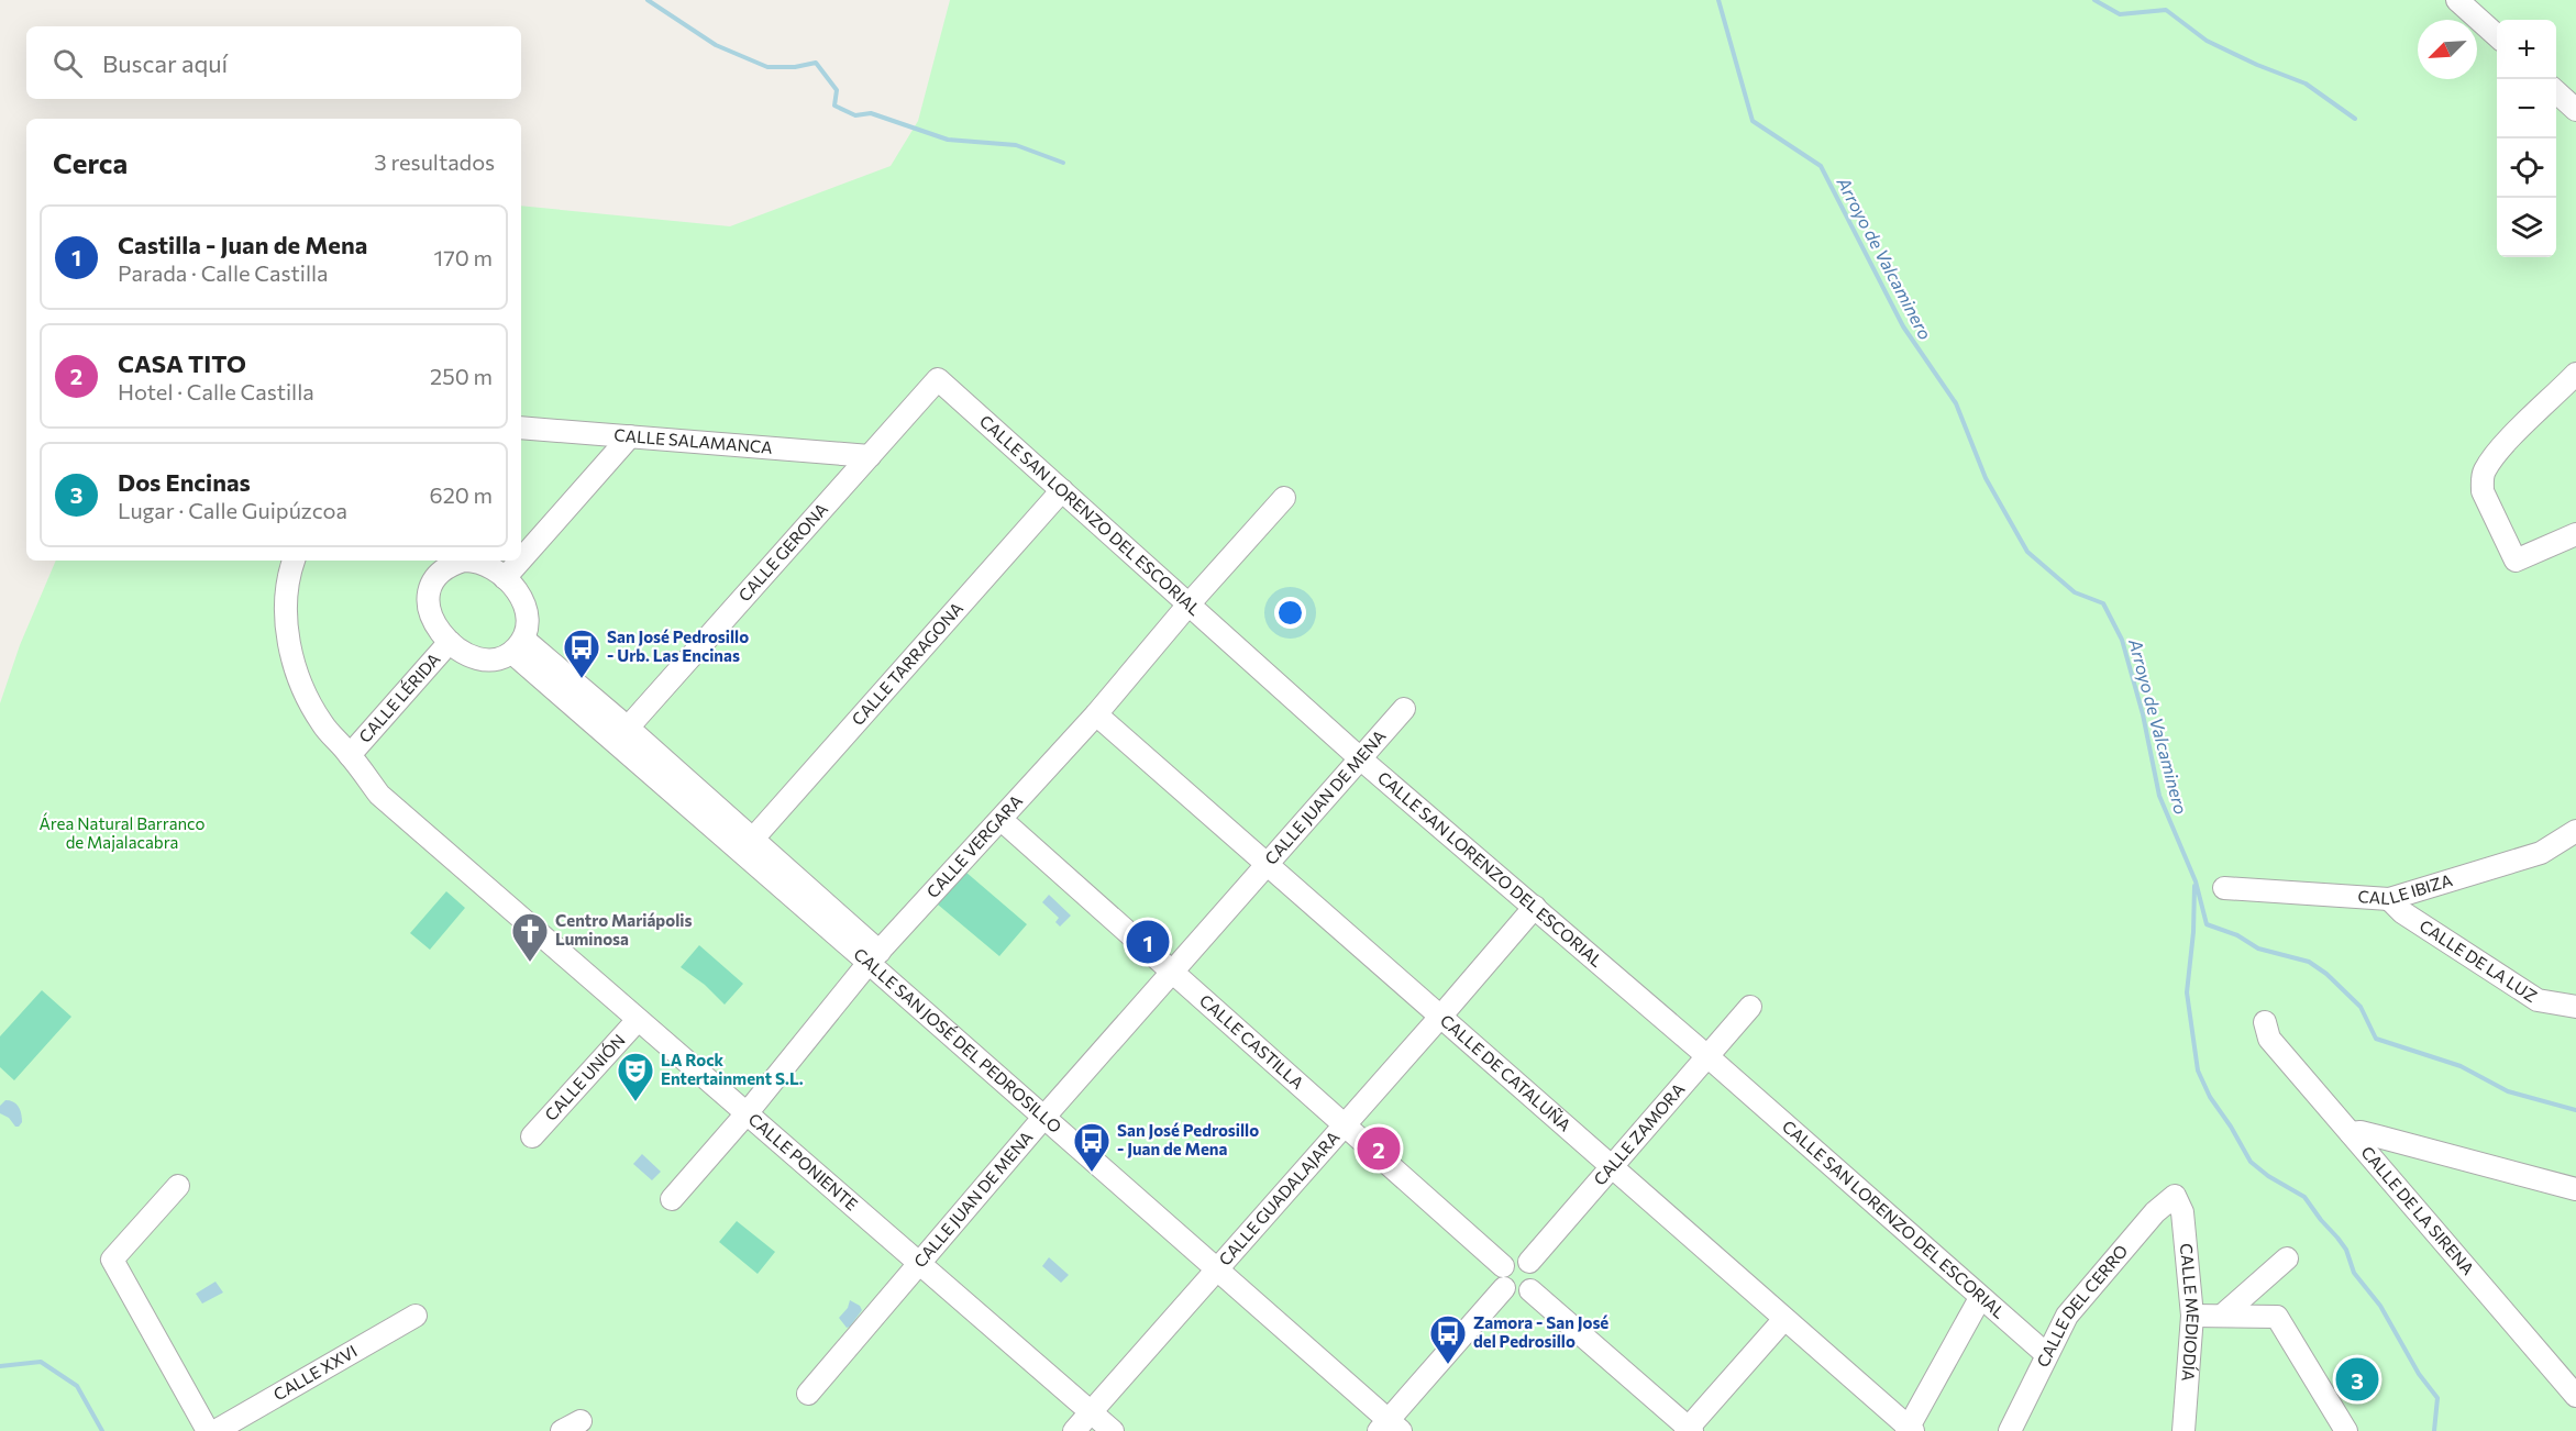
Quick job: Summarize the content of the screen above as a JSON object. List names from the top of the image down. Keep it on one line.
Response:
{"streets":{"street":["CALLE SALAMANCA","CALLE SAN LORENZO DEL ESCORIAL","CALLE GERONA","CALLE TARRAGONA","CALLE LÉRIDA","CALLE JUAN DE MENA","CALLE VERGARA","CALLE IBIZA","CALLE DE LA LUZ","CALLE SAN JOSÉ DEL PEDROSILLO","CALLE CASTILLA","CALLE DE CATALUÑA","CALLE UNIÓN","CALLE ZAMORA","CALLE PONIENTE","CALLE GUADALAJARA","CALLE DE LA SIRENA","CALLE DEL CERRO","CALLE MEDIODÍA","CALLE XXVI"]},"crossings":[["CALLE SALAMANCA","CALLE GERONA"],["CALLE SAN LORENZO DEL ESCORIAL","CALLE GERONA"],["CALLE SAN LORENZO DEL ESCORIAL","CALLE TARRAGONA"],["CALLE SAN LORENZO DEL ESCORIAL","CALLE JUAN DE MENA"],["CALLE SAN LORENZO DEL ESCORIAL","CALLE VERGARA"],["CALLE SAN LORENZO DEL ESCORIAL","CALLE ZAMORA"],["CALLE SAN LORENZO DEL ESCORIAL","CALLE GUADALAJARA"],["CALLE SAN LORENZO DEL ESCORIAL","CALLE DEL CERRO"],["CALLE GERONA","CALLE SAN JOSÉ DEL PEDROSILLO"],["CALLE TARRAGONA","CALLE SAN JOSÉ DEL PEDROSILLO"],["CALLE LÉRIDA","CALLE SAN JOSÉ DEL PEDROSILLO"],["CALLE LÉRIDA","CALLE PONIENTE"],["CALLE JUAN DE MENA","CALLE SAN JOSÉ DEL PEDROSILLO"],["CALLE JUAN DE MENA","CALLE CASTILLA"],["CALLE JUAN DE MENA","CALLE DE CATALUÑA"],["CALLE JUAN DE MENA","CALLE PONIENTE"],["CALLE VERGARA","CALLE SAN JOSÉ DEL PEDROSILLO"],["CALLE VERGARA","CALLE CASTILLA"],["CALLE VERGARA","CALLE DE CATALUÑA"],["CALLE VERGARA","CALLE PONIENTE"],["CALLE IBIZA","CALLE DE LA LUZ"],["CALLE SAN JOSÉ DEL PEDROSILLO","CALLE GUADALAJARA"],["CALLE CASTILLA","CALLE ZAMORA"],["CALLE CASTILLA","CALLE GUADALAJARA"],["CALLE DE CATALUÑA","CALLE ZAMORA"],["CALLE DE CATALUÑA","CALLE GUADALAJARA"],["CALLE UNIÓN","CALLE PONIENTE"],["CALLE PONIENTE","CALLE GUADALAJARA"],["CALLE DEL CERRO","CALLE MEDIODÍA"]],"water":["Arroyo de Valcaminero"],"parks":["Área Natural Barranco de Majalacabra"],"places":{"bus stop":["San José Pedrosillo - Urb. Las Encinas","San José Pedrosillo - Juan de Mena","Zamora - San José del Pedrosillo"],"church":["Centro Mariápolis Luminosa"],"theatre":["LA Rock Entertainment S.L."]},"north":"bottom left","page":{"map_buttons":["+","−"],"search":"Buscar aquí","heading":["Cerca","3 resultados"],"list":[{"mark":"1","name":"Castilla - Juan de Mena","note":"Parada · Calle Castilla","value":"170 m"},{"mark":"2","name":"CASA TITO","note":"Hotel · Calle Castilla","value":"250 m"},{"mark":"3","name":"Dos Encinas","note":"Lugar · Calle Guipúzcoa","value":"620 m"}],"pins":["1","2","3"]}}
